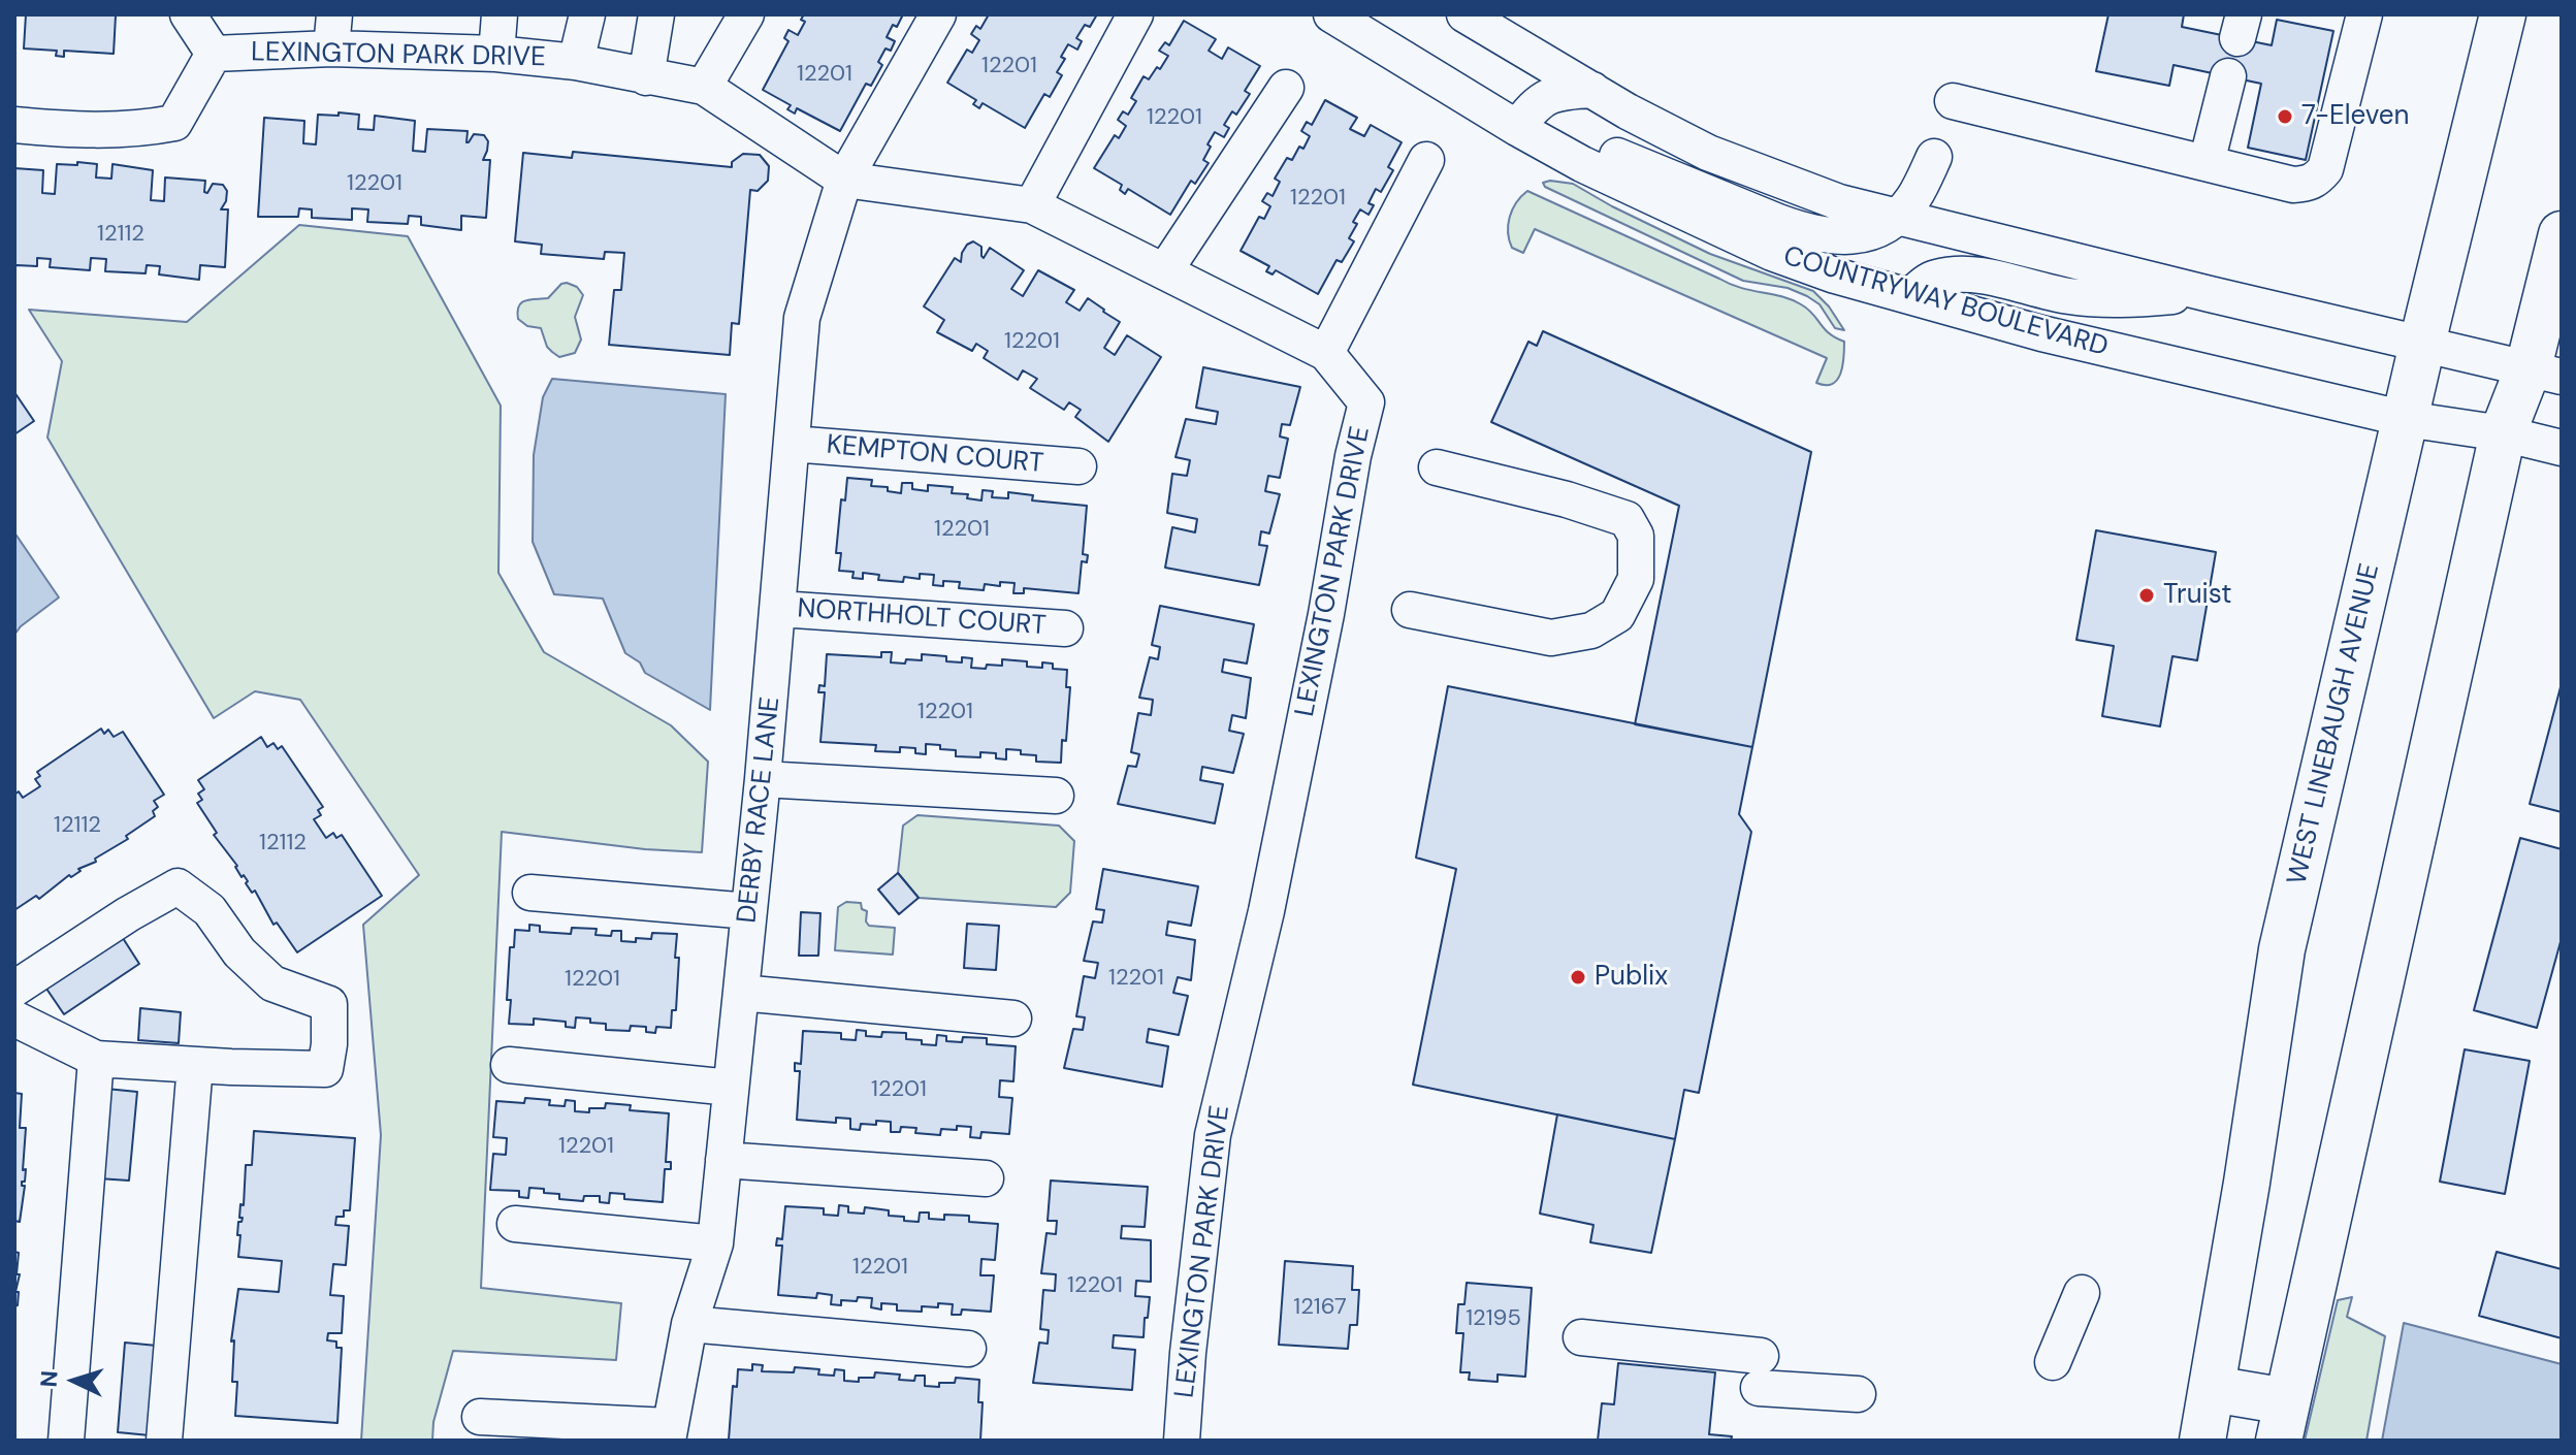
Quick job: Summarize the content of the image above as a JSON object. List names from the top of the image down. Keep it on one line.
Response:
{"streets":{"main road":["WEST LINEBAUGH AVENUE"],"street":["LEXINGTON PARK DRIVE","COUNTRYWAY BOULEVARD","KEMPTON COURT","NORTHHOLT COURT","DERBY RACE LANE"]},"crossings":[["LEXINGTON PARK DRIVE","DERBY RACE LANE"],["COUNTRYWAY BOULEVARD","WEST LINEBAUGH AVENUE"],["KEMPTON COURT","DERBY RACE LANE"],["NORTHHOLT COURT","DERBY RACE LANE"]],"places":["7-Eleven","Truist","Publix"],"house_numbers":["12201","12201","12201","12201","12201","12112","12201","12201","12201","12112","12112","12201","12201","12201","12201","12201","12201","12167","12195"],"north":"left"}
